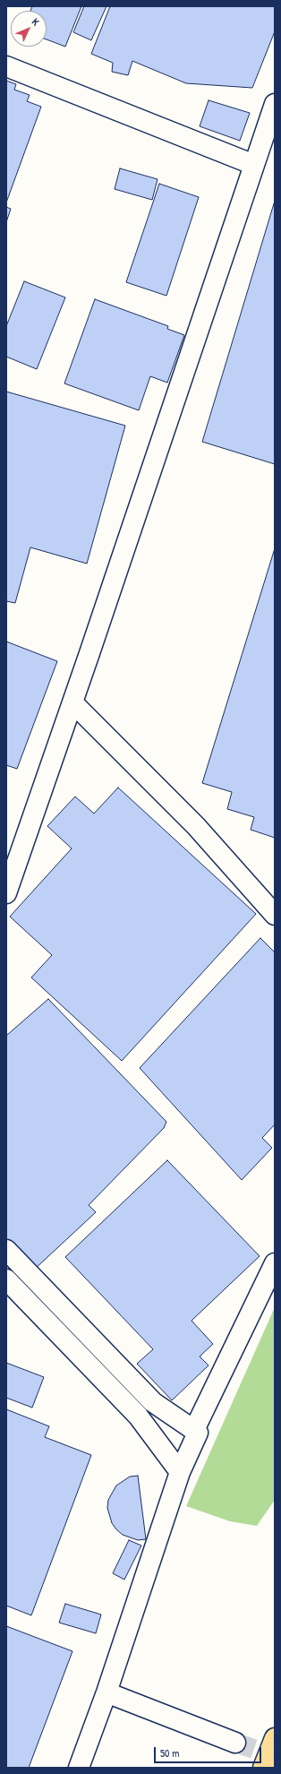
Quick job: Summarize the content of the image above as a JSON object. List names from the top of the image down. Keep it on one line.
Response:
{"scale_bar":"50 m","north":"top right"}
